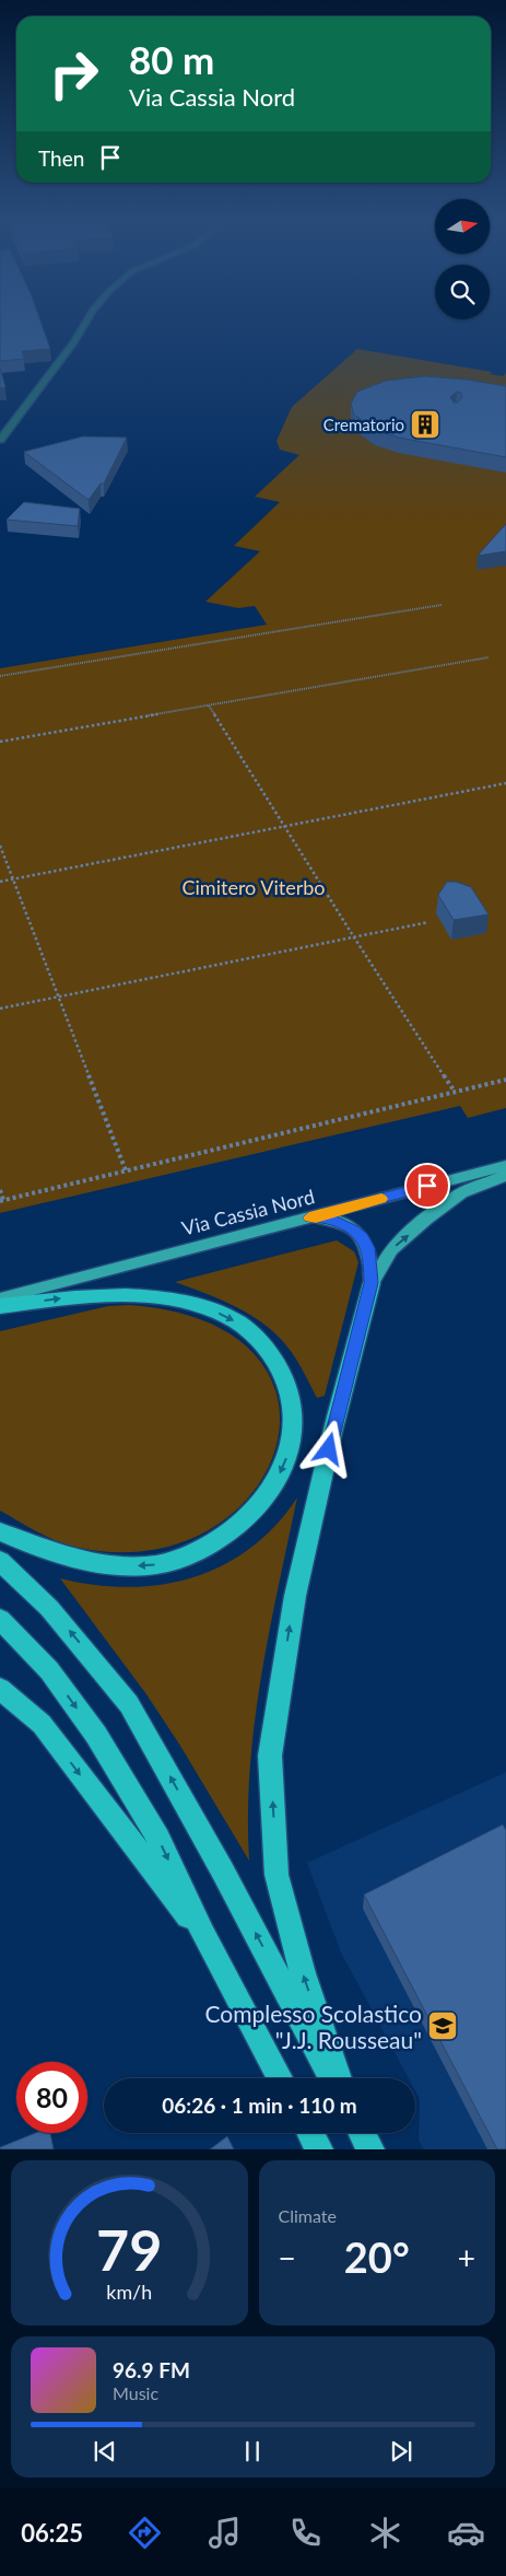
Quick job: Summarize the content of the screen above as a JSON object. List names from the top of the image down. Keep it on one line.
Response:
{"streets":{"main road":["Via Cassia Nord"]},"parks":["Cimitero Viterbo"],"places":{"building":["Crematorio"],"school or university":["Complesso Scolastico \"J.J. Rousseau\""]},"north":"right","page":{"turn":["80 m","Via Cassia Nord"],"then":"Then","limit":"80","trip":"06:26 · 1 min · 110 m","tile":"Climate","heat":["−","20°","+"],"song":["96.9 FM","Music"],"tabs":"06:25","gauge":["79","km/h"]}}
